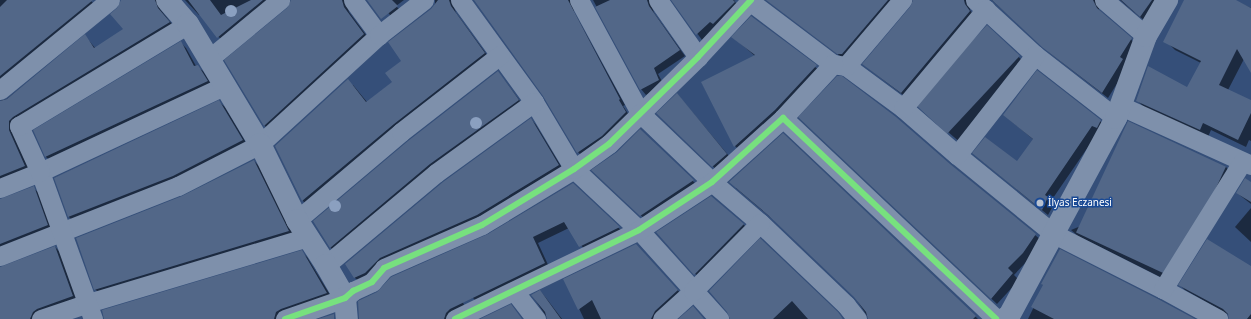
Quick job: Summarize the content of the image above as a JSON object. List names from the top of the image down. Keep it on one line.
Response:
{"places":["İlyas Eczanesi"]}
